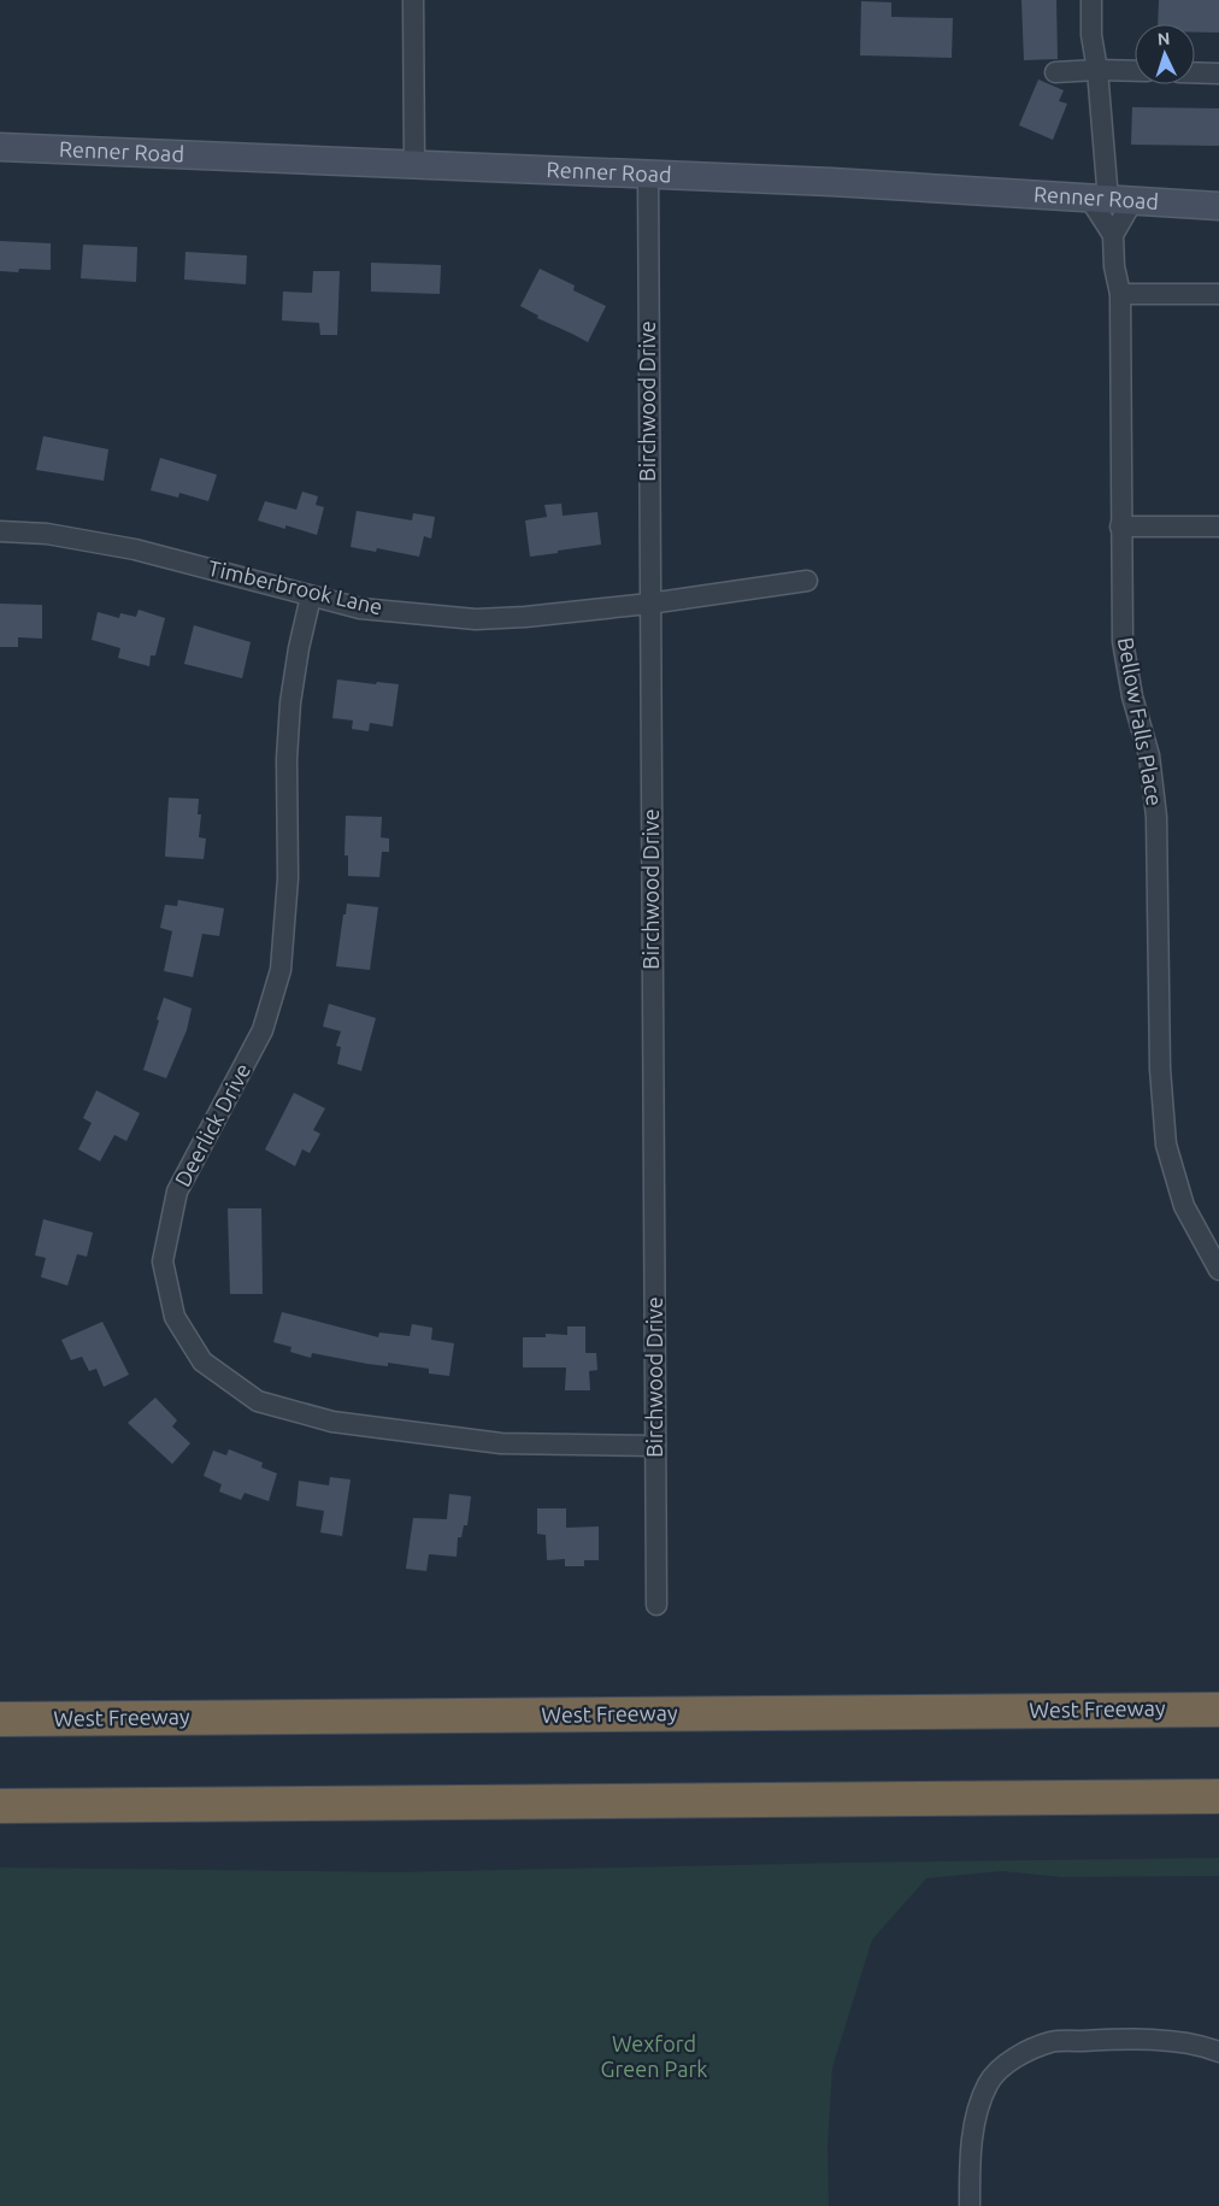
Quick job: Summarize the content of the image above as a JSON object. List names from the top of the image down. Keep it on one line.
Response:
{"streets":{"highway":["West Freeway"],"main road":["Renner Road"],"street":["Birchwood Drive","Timberbrook Lane","Bellow Falls Place","Deerlick Drive"]},"crossings":[["Renner Road","Birchwood Drive"],["Birchwood Drive","Timberbrook Lane"],["Birchwood Drive","Deerlick Drive"],["Timberbrook Lane","Deerlick Drive"]],"parks":["Wexford Green Park"],"north":"top"}
